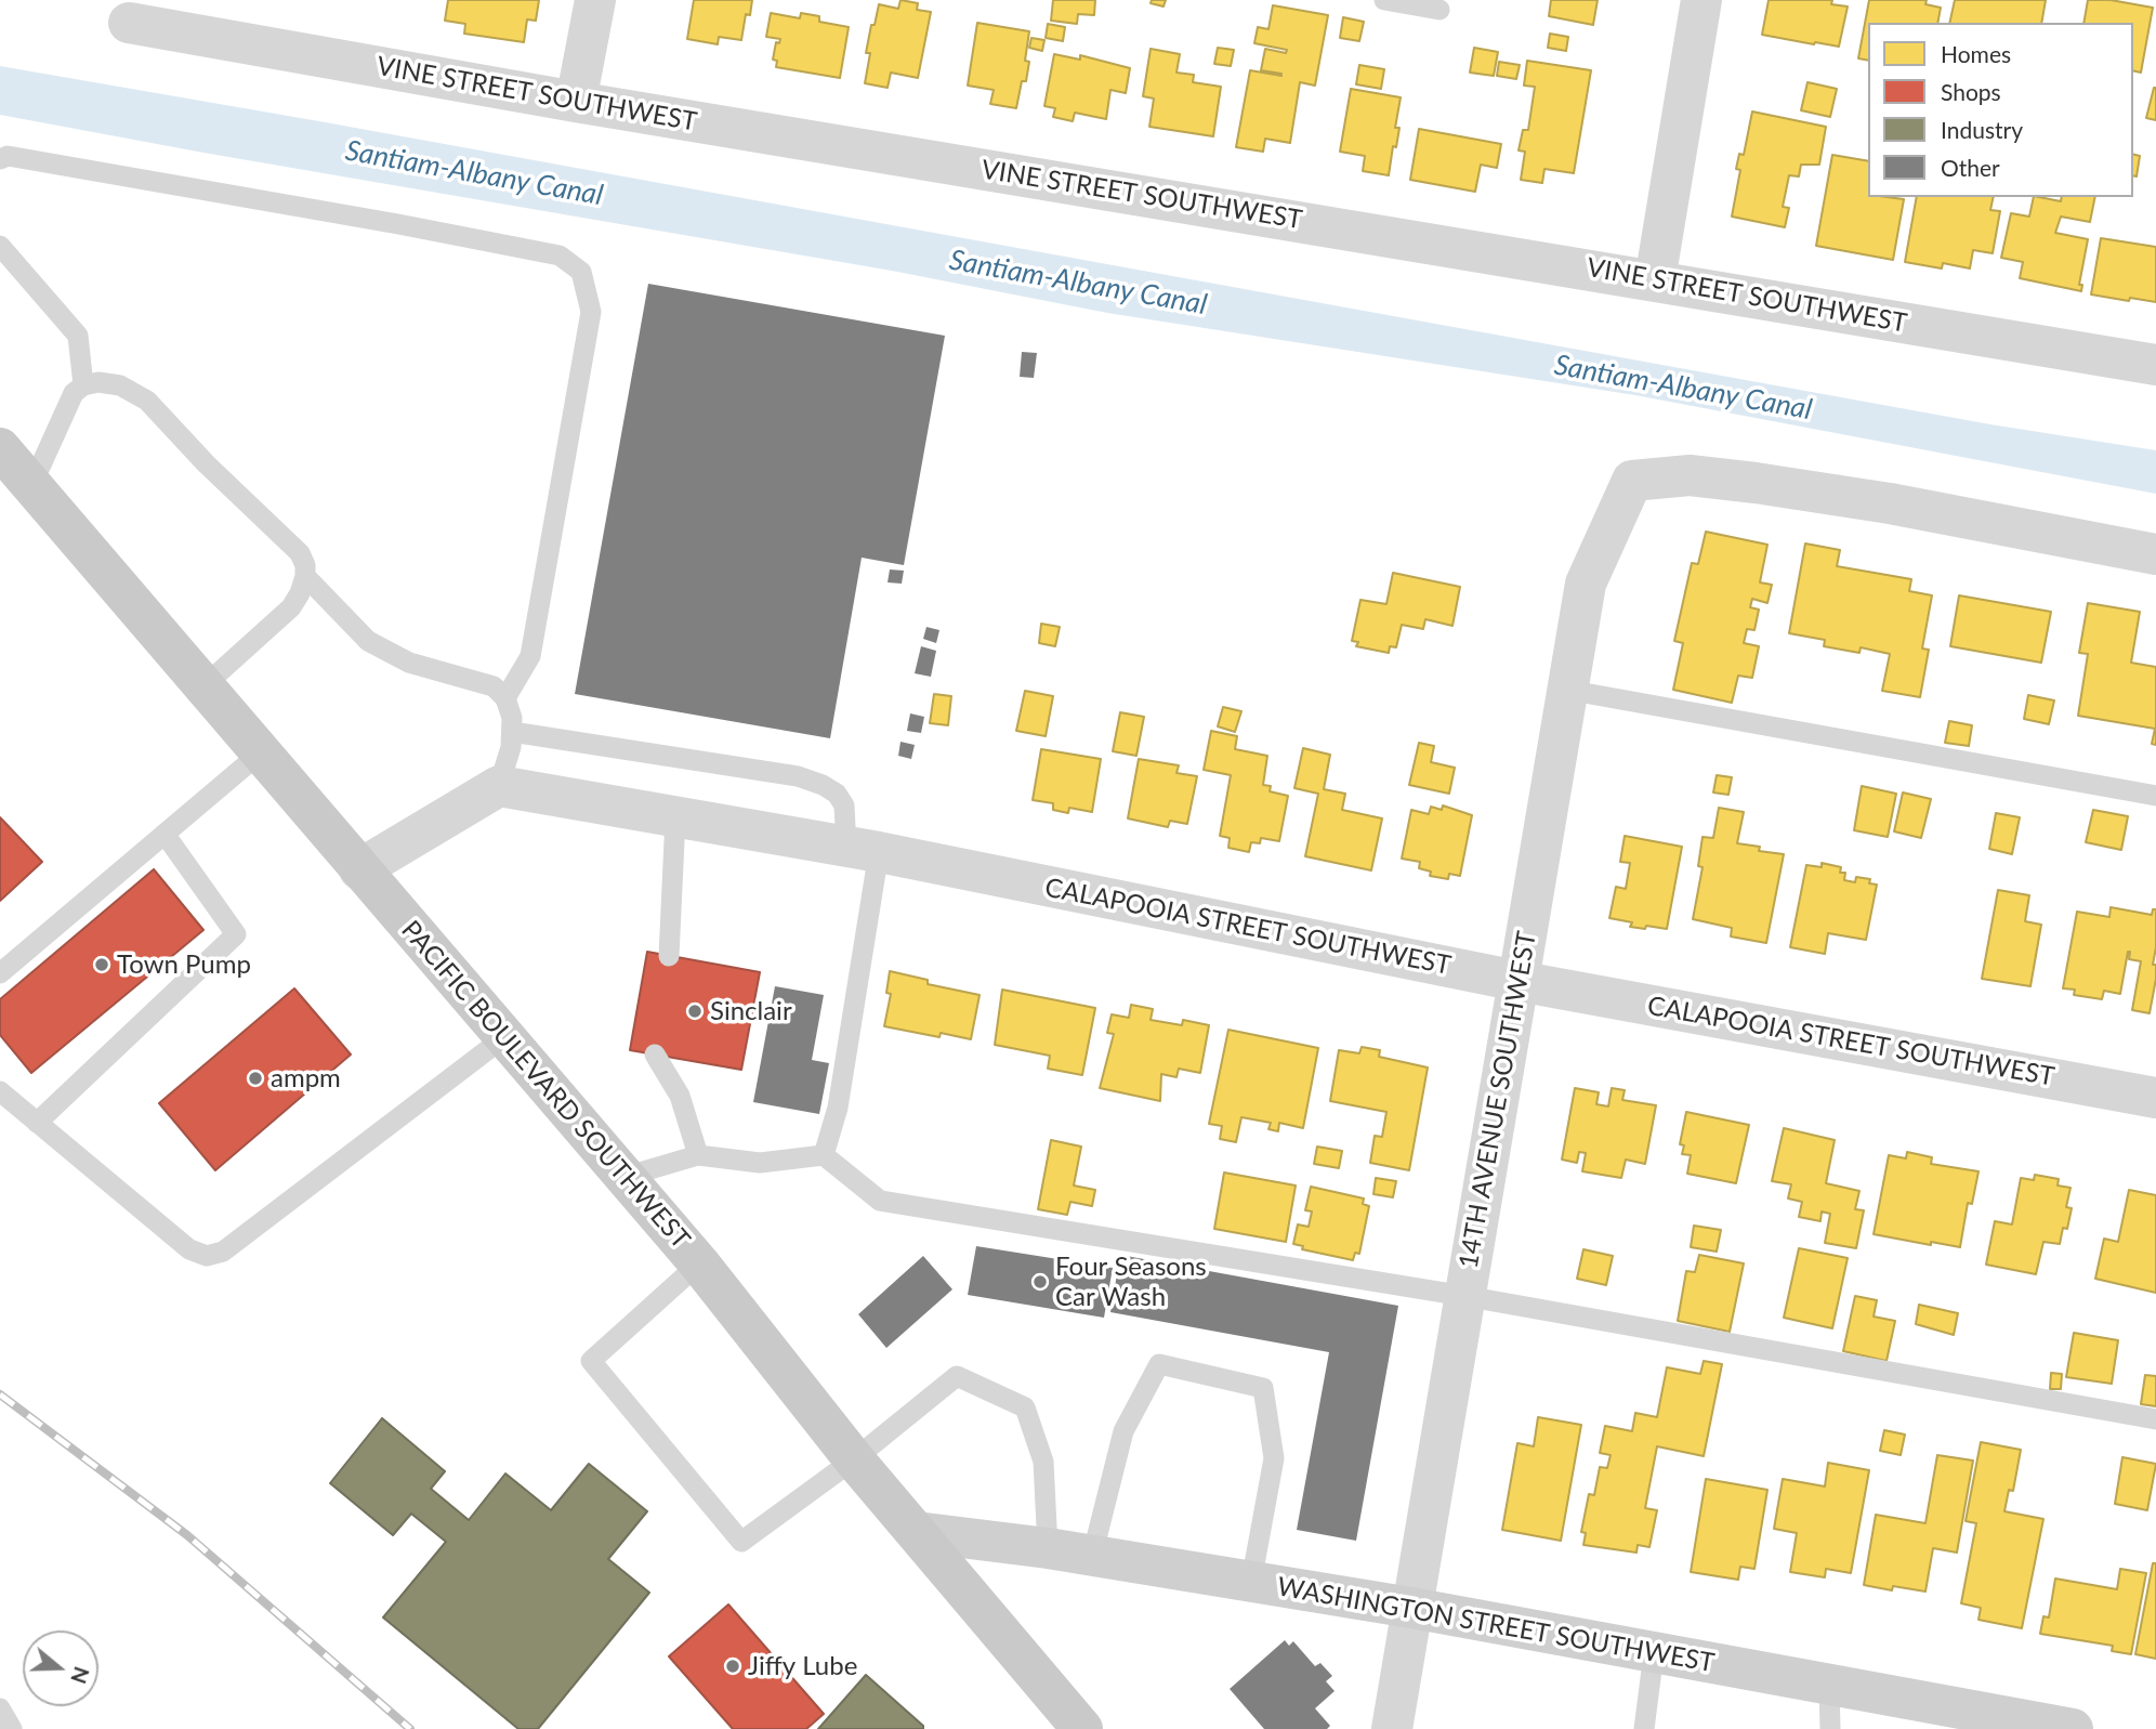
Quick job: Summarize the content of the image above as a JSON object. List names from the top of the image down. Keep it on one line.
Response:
{"streets":{"main road":["PACIFIC BOULEVARD SOUTHWEST"],"street":["VINE STREET SOUTHWEST","CALAPOOIA STREET SOUTHWEST","14TH AVENUE SOUTHWEST","WASHINGTON STREET SOUTHWEST"]},"crossings":[["CALAPOOIA STREET SOUTHWEST","14TH AVENUE SOUTHWEST"],["PACIFIC BOULEVARD SOUTHWEST","WASHINGTON STREET SOUTHWEST"],["14TH AVENUE SOUTHWEST","WASHINGTON STREET SOUTHWEST"]],"water":["Santiam-Albany Canal"],"places":["Town Pump","Sinclair","ampm","Four Seasons Car Wash","Jiffy Lube"],"legend":["Homes","Shops","Industry","Other"],"north":"right"}
